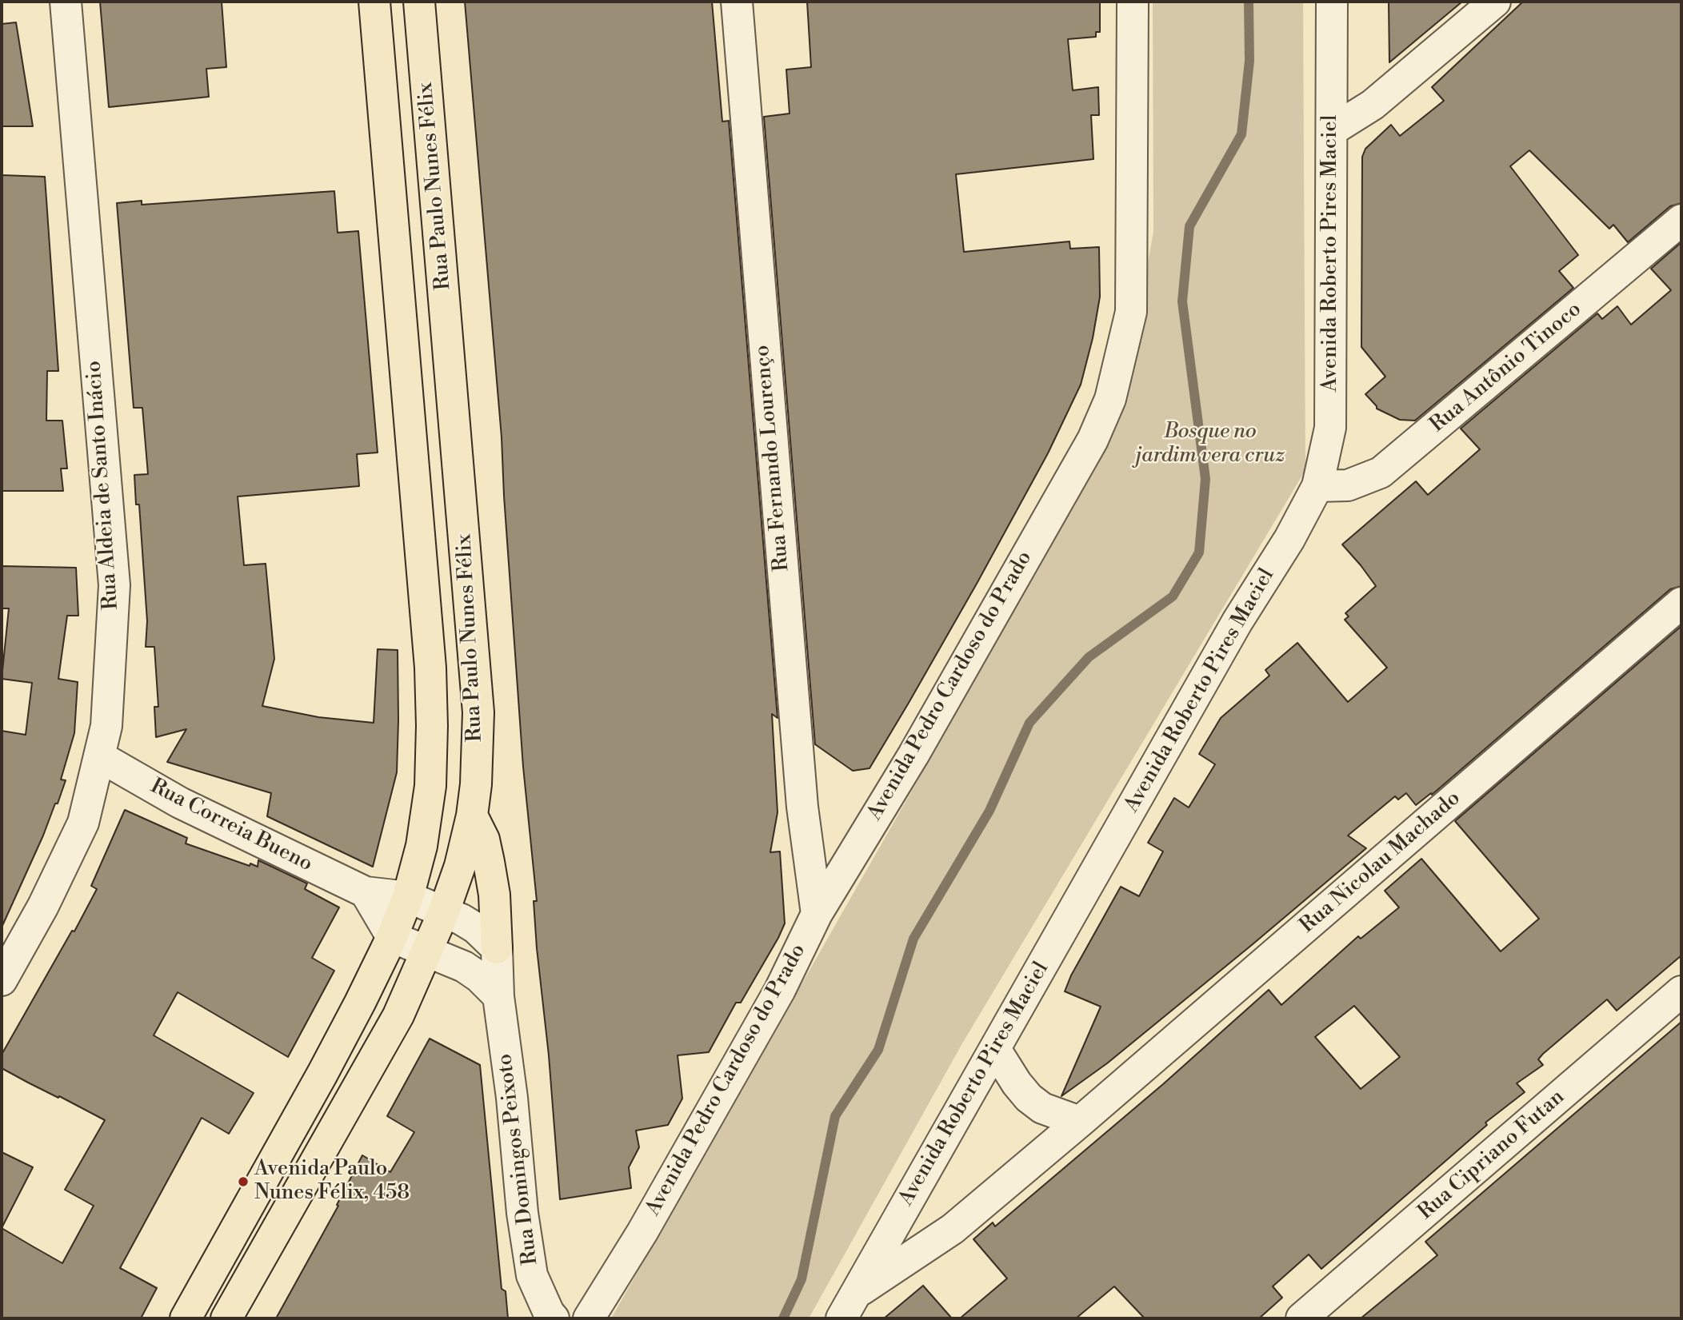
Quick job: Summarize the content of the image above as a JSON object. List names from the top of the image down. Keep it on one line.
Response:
{"streets":{"main road":["Rua Paulo Nunes Félix"],"street":["Avenida Roberto Pires Maciel","Rua Antônio Tinoco","Rua Fernando Lourenço","Rua Aldeia de Santo Inácio","Avenida Pedro Cardoso do Prado","Rua Correia Bueno","Rua Nicolau Machado","Rua Cipriano Futan","Rua Domingos Peixoto"]},"crossings":[["Rua Paulo Nunes Félix","Rua Correia Bueno"],["Avenida Roberto Pires Maciel","Rua Antônio Tinoco"],["Avenida Roberto Pires Maciel","Rua Nicolau Machado"],["Rua Fernando Lourenço","Avenida Pedro Cardoso do Prado"],["Rua Aldeia de Santo Inácio","Rua Correia Bueno"]],"parks":["Bosque no jardim vera cruz"],"places":["Avenida Paulo Nunes Félix, 458"]}
